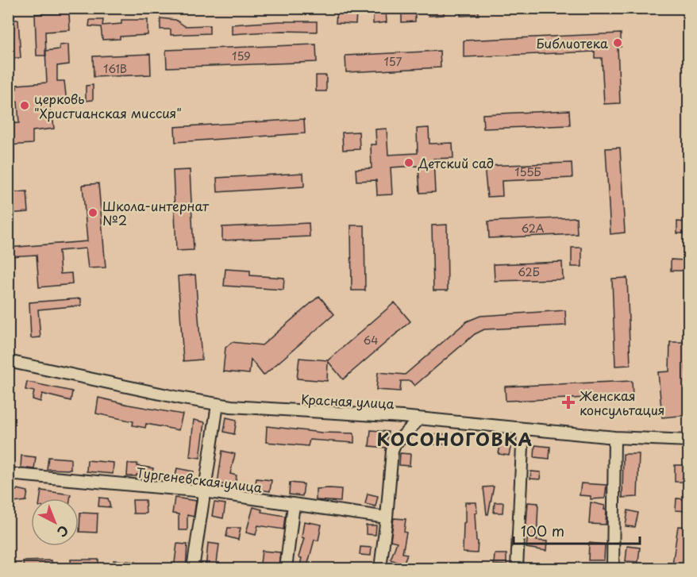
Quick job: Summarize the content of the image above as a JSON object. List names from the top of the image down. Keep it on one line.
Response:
{"streets":{"street":["Красная улица","Тургеневская улица"]},"districts":["КОСОНОГОВКА"],"places":{"other":["Библиотека","церковь \"Христианская миссия\"","Детский сад","Школа-интернат №2"],"health":["Женская консультация"]},"house_numbers":["159","157","161В","155Б","62А","62Б","64"],"scale_bar":"100 m","north":"bottom right"}
